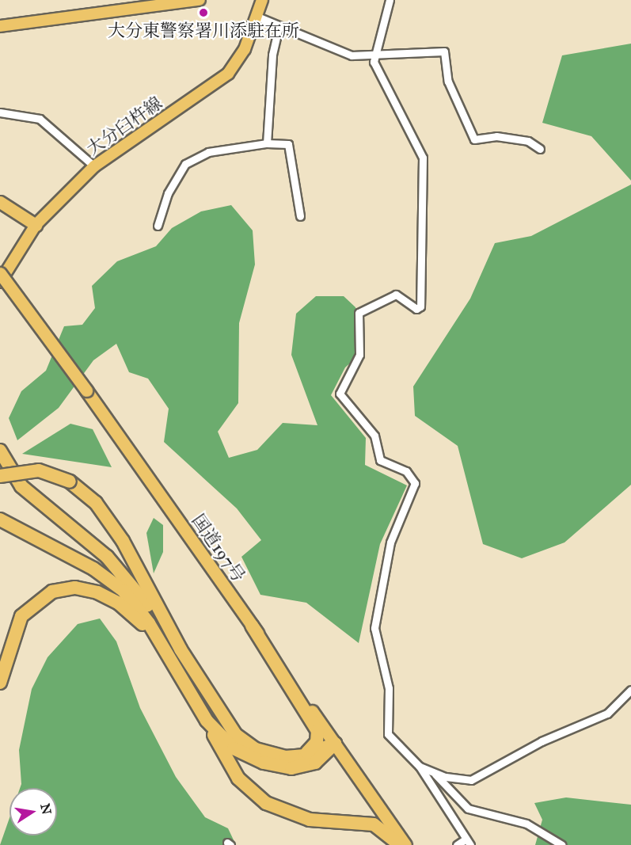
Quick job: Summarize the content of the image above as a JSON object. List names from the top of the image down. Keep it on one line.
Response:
{"streets":{"highway":["国道197号"],"main road":["大分臼杵線"]},"places":["大分東警察署川添駐在所"],"north":"right"}
